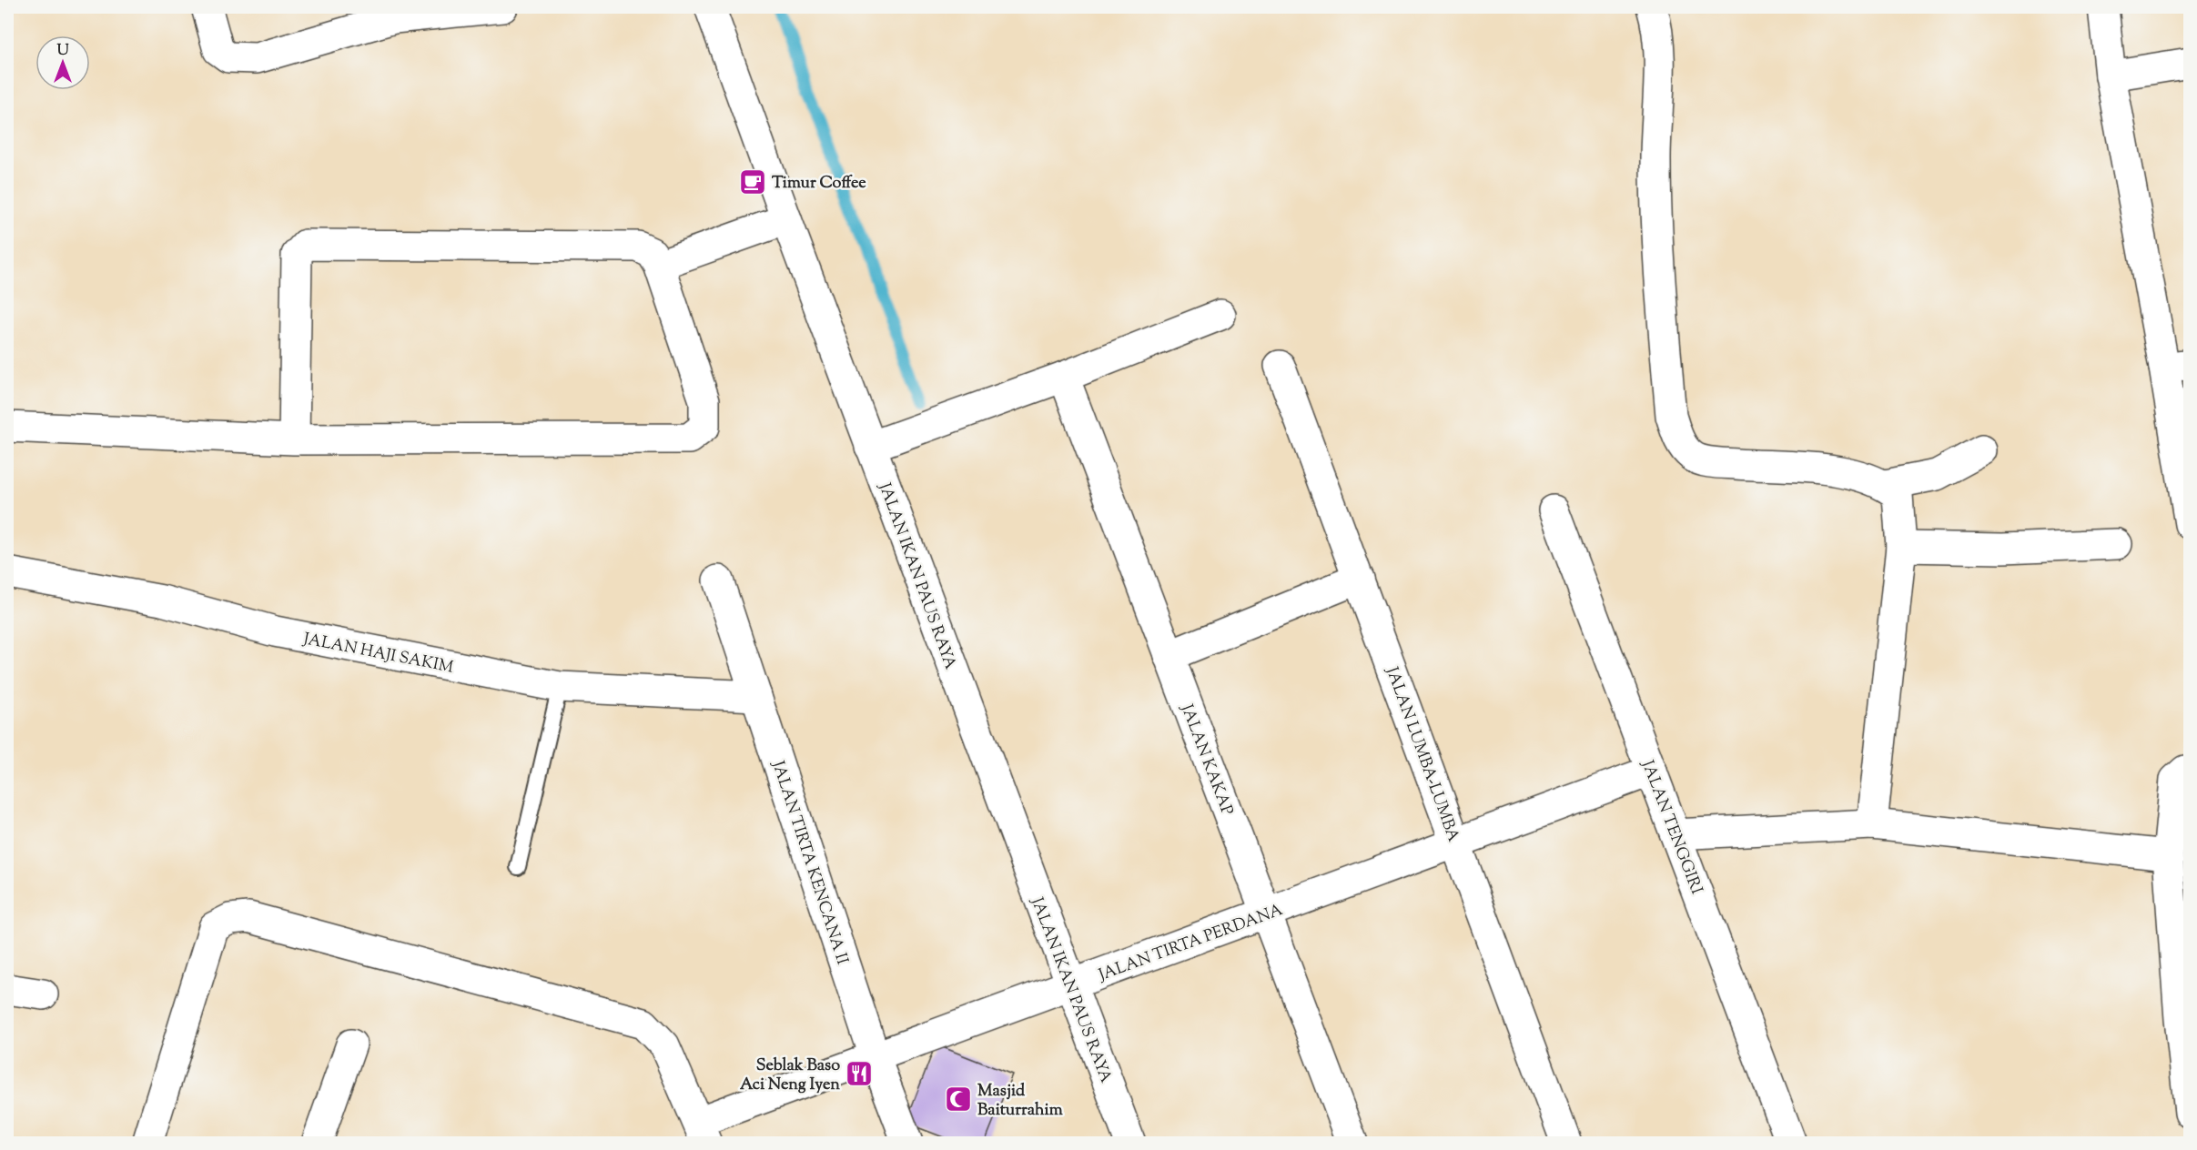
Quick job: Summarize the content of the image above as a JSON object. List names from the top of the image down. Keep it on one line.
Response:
{"streets":{"street":["JALAN IKAN PAUS RAYA","JALAN HAJI SAKIM","JALAN LUMBA-LUMBA","JALAN KAKAP","JALAN TENGGIRI","JALAN TIRTA KENCANA II","JALAN TIRTA PERDANA"]},"crossings":[["JALAN IKAN PAUS RAYA","JALAN TIRTA PERDANA"],["JALAN HAJI SAKIM","JALAN TIRTA KENCANA II"],["JALAN LUMBA-LUMBA","JALAN TIRTA PERDANA"],["JALAN KAKAP","JALAN TIRTA PERDANA"],["JALAN TENGGIRI","JALAN TIRTA PERDANA"],["JALAN TIRTA KENCANA II","JALAN TIRTA PERDANA"]],"places":{"cafe":["Timur Coffee"],"restaurant":["Seblak Baso Aci Neng Iyen"],"mosque":["Masjid Baiturrahim"]},"north":"top"}
